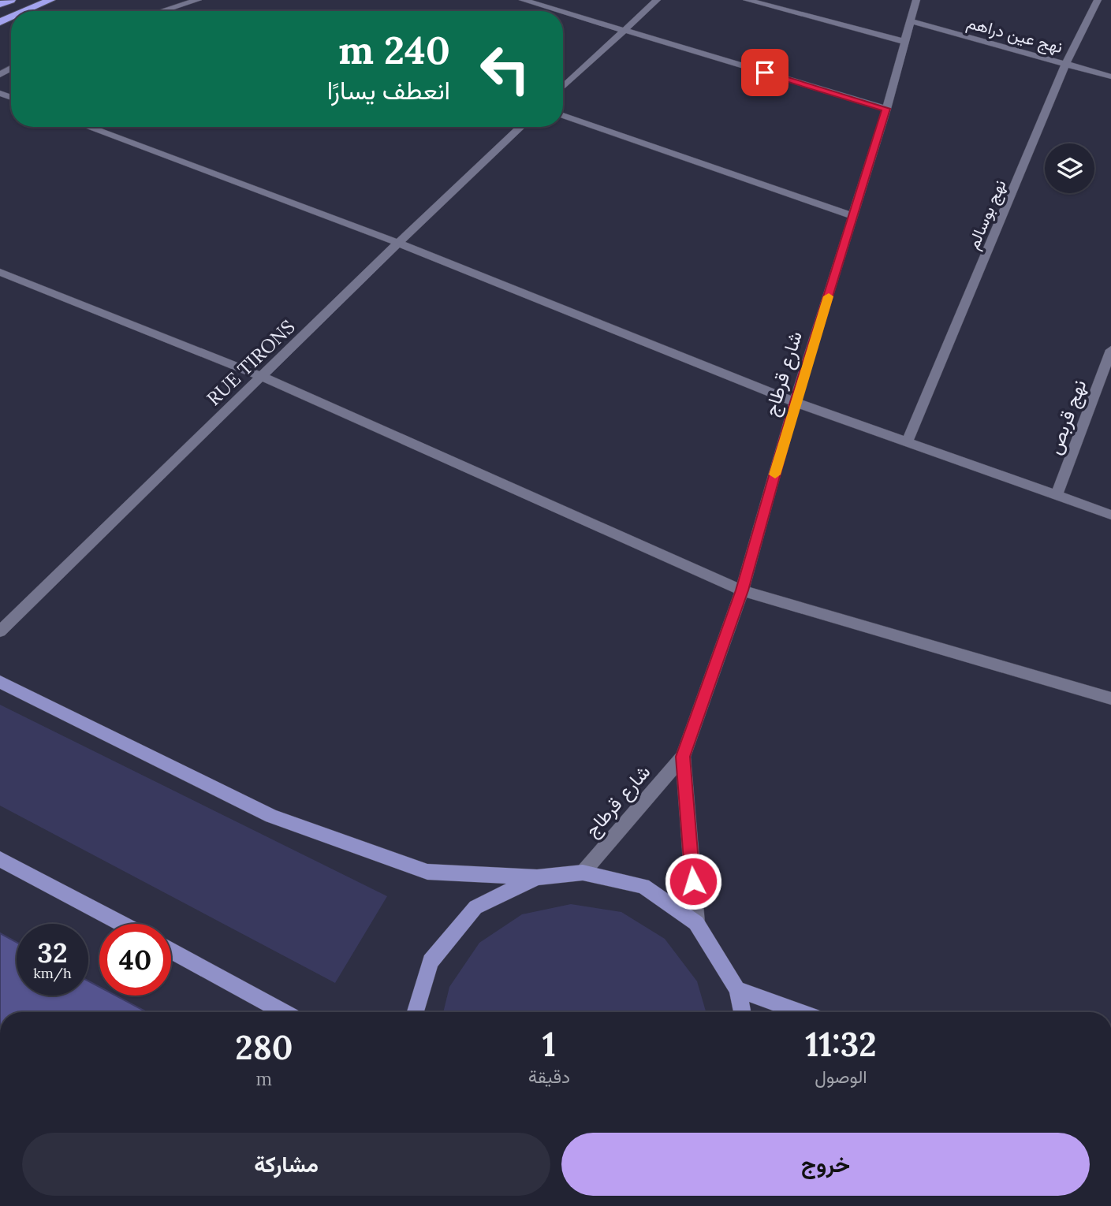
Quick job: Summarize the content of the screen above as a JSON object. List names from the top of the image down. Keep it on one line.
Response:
{"streets":{"street":["نهج عين دراهم","نهج بوسالم","RUE TIRONS","شارع قرطاج","نهج قربص"]},"crossings":[["نهج عين دراهم","نهج بوسالم"],["نهج عين دراهم","شارع قرطاج"]],"page":{"turn":["240 m","انعطف يسارًا"],"speed":"32 km/h","limit":"40","eta":["11:32","الوصول","1","دقيقة","280","m"],"buttons":["خروج","مشاركة"]}}
